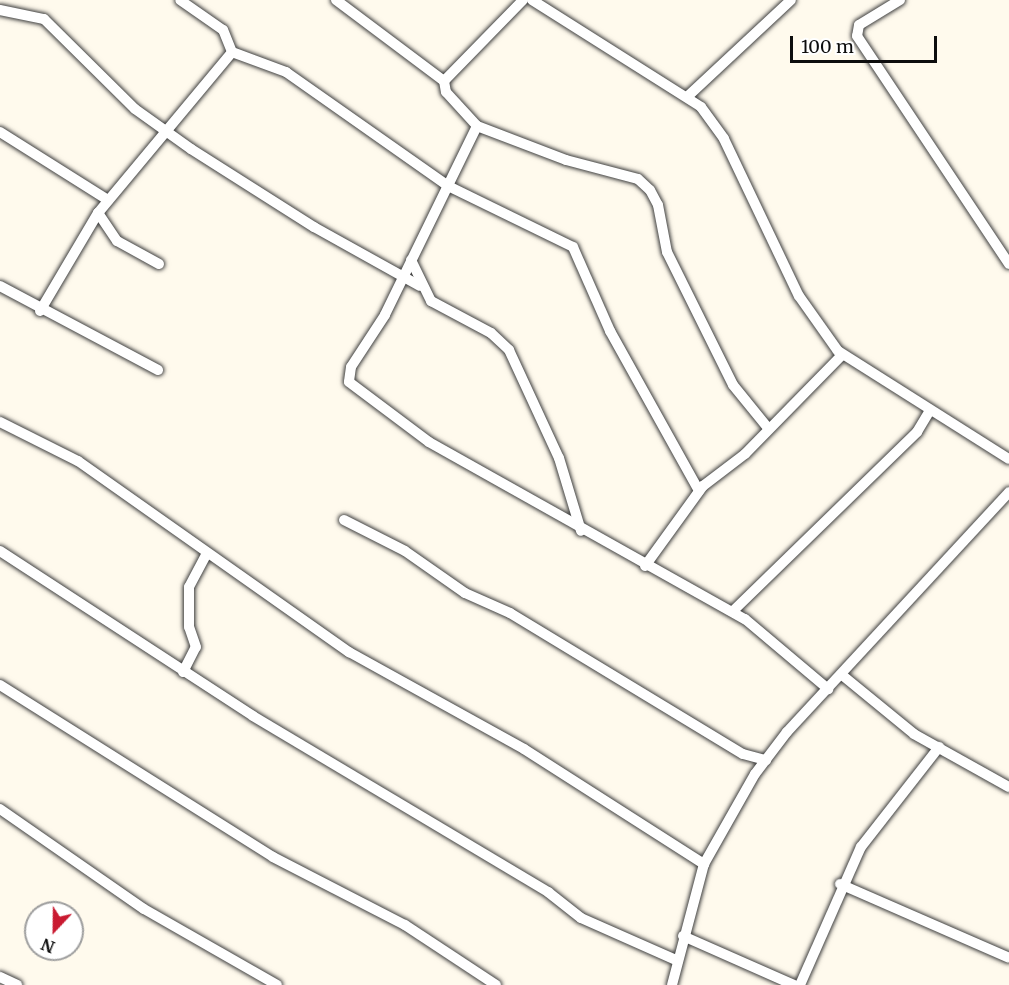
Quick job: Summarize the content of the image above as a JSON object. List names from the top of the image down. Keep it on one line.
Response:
{"scale_bar":"100 m","north":"bottom"}
